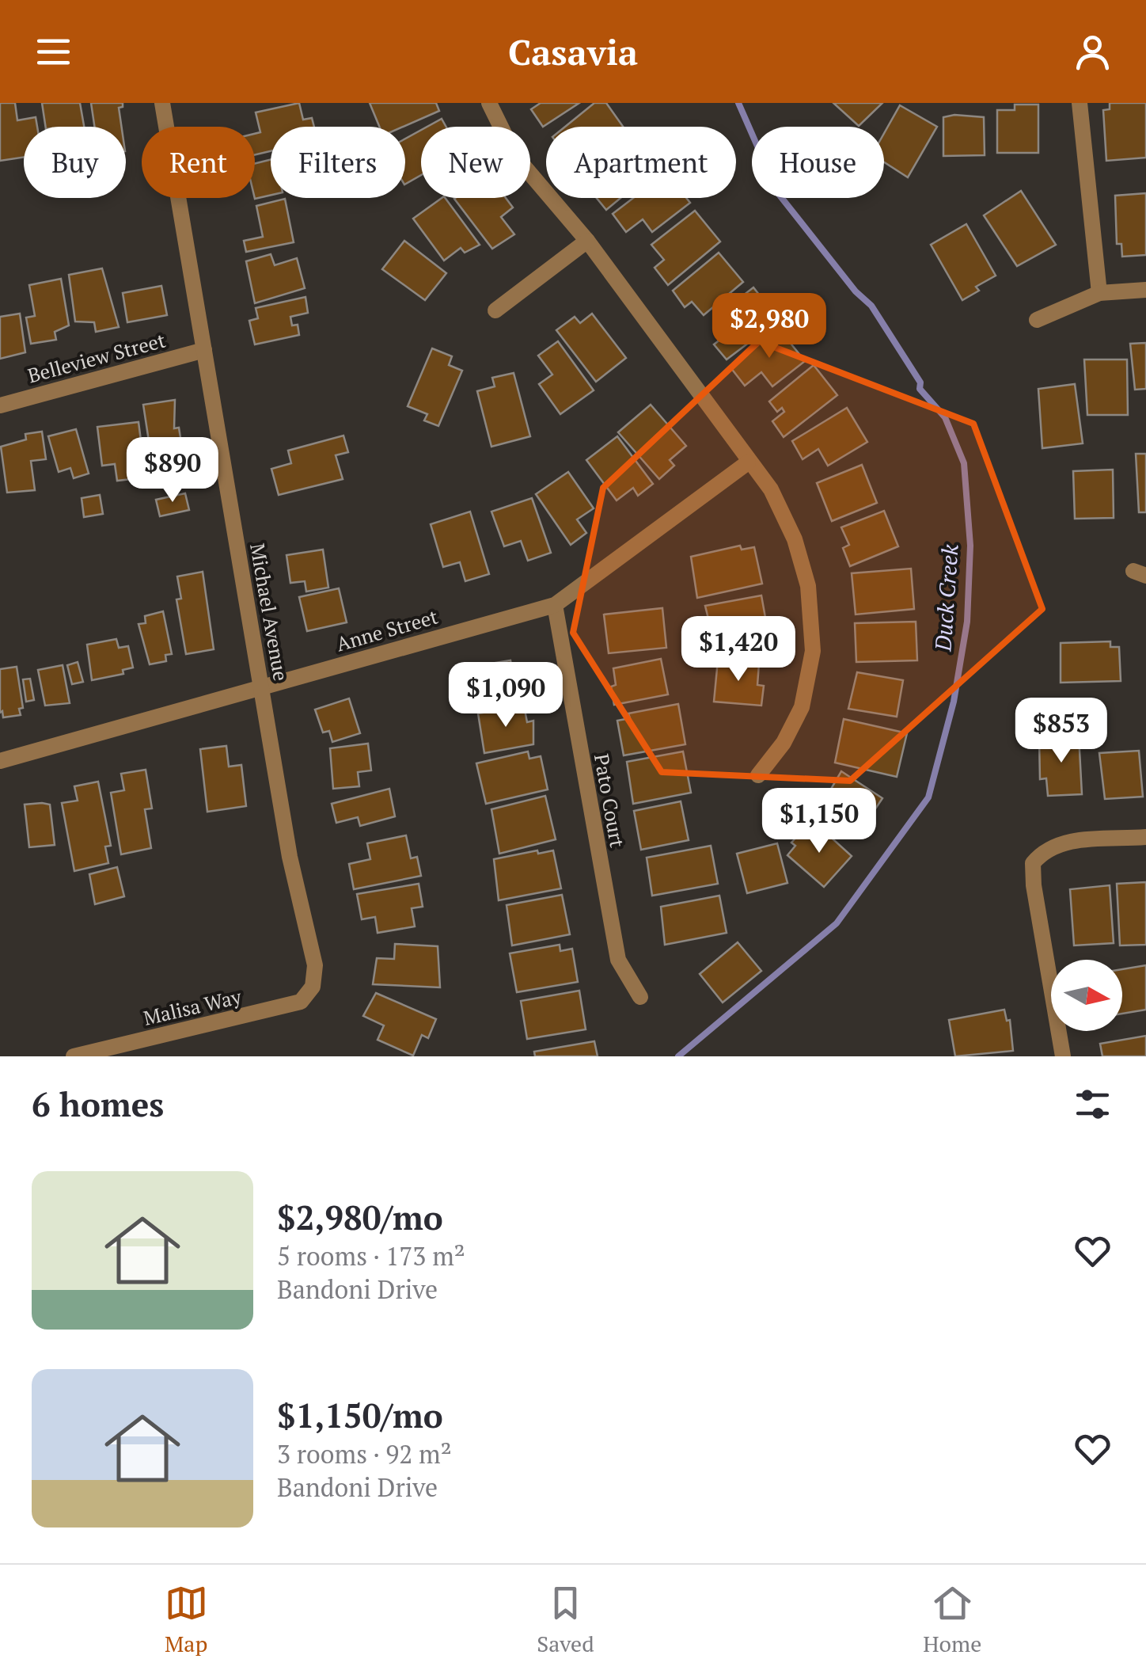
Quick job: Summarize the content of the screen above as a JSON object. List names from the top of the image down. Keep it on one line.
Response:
{"streets":{"street":["Belleview Street","Michael Avenue","Anne Street","Pato Court","Malisa Way"]},"crossings":[["Belleview Street","Michael Avenue"],["Michael Avenue","Anne Street"],["Michael Avenue","Malisa Way"],["Anne Street","Pato Court"]],"water":["Duck Creek"],"north":"right","page":{"header":"Casavia","chip":["Buy","Rent","Filters","New","Apartment","House"],"price":["$2,980","$890","$1,420","$1,090","$853","$1,150"],"heading":"6 homes","list":[{"name":"$2,980/mo","note":"5 rooms · 173 m² · Bandoni Drive"},{"name":"$1,150/mo","note":"3 rooms · 92 m² · Bandoni Drive"}],"tabs":["Map","Saved","Home"]}}
